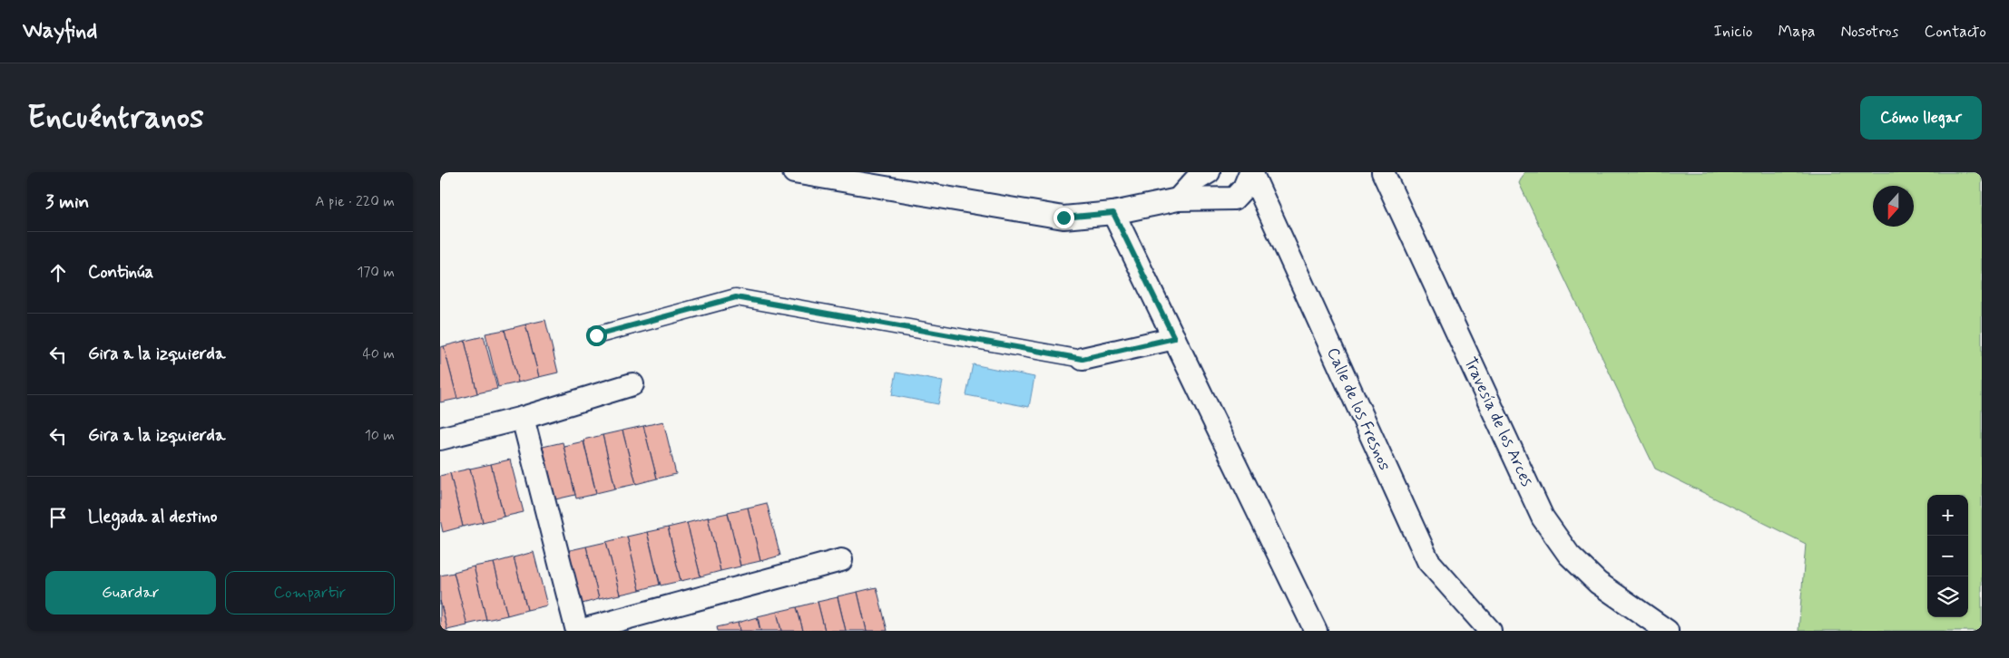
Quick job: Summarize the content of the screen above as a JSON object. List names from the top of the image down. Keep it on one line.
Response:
{"streets":{"street":["Calle de los Fresnos","Travesía de los Arces"]},"north":"bottom","page":{"header":"Wayfind","nav":["Inicio","Mapa","Nosotros","Contacto"],"buttons":["Cómo llegar",["Guardar","Compartir"]],"title":"Encuéntranos","heading":["3 min","A pie · 220 m"],"list":[["Continúa","170 m"],["Gira a la izquierda","40 m"],["Gira a la izquierda","10 m"],"Llegada al destino"],"map_buttons":["+","−"]}}
